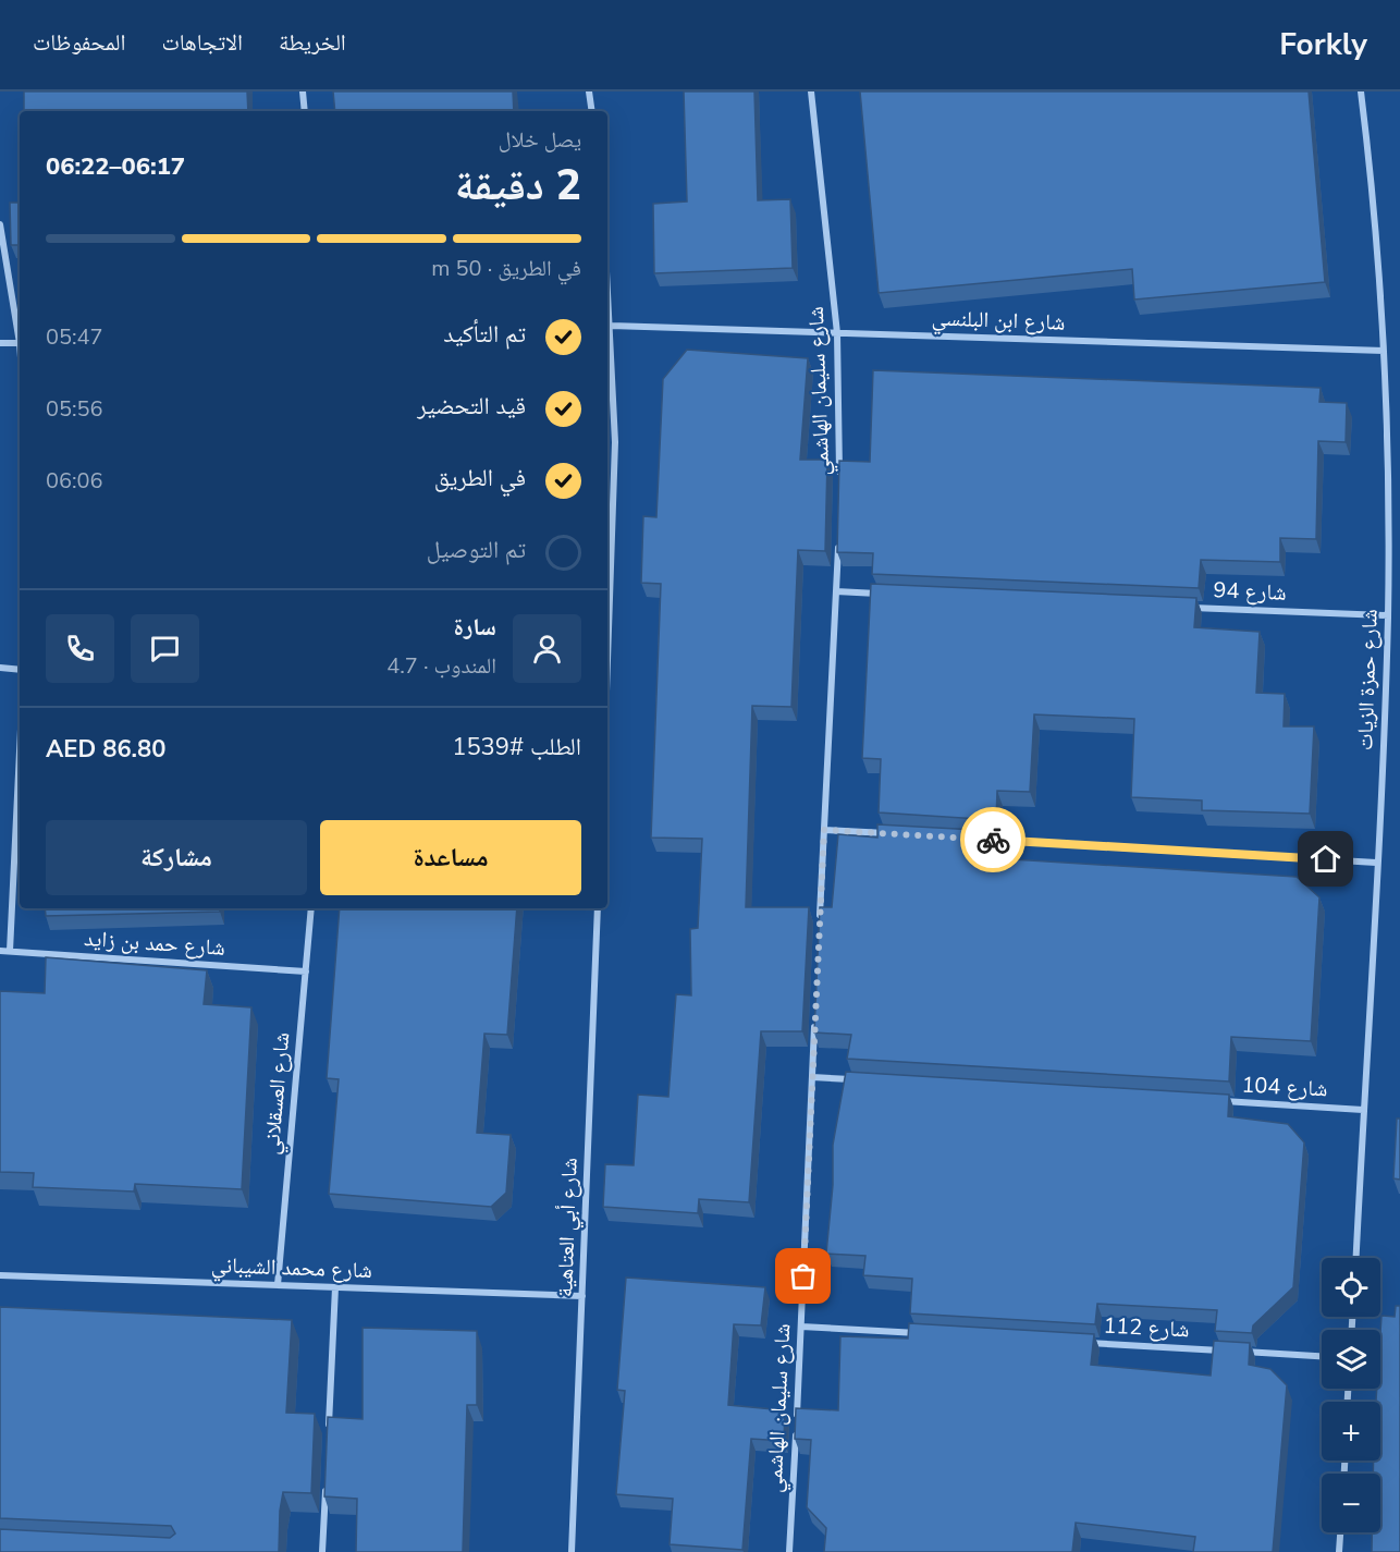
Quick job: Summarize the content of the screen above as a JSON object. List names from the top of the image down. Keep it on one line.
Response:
{"streets":{"street":["شارع ابن البلنسي","شارع سليمان الهاشمي","شارع 94","شارع حمزة الزيات","شارع حمد بن زايد","شارع 104","شارع العسقلاني","شارع أبي العتاهية","شارع محمد الشيباني","شارع 112"]},"crossings":[["شارع ابن البلنسي","شارع سليمان الهاشمي"],["شارع ابن البلنسي","شارع حمزة الزيات"],["شارع 94","شارع حمزة الزيات"],["شارع حمزة الزيات","شارع 104"],["شارع حمد بن زايد","شارع العسقلاني"],["شارع العسقلاني","شارع محمد الشيباني"],["شارع أبي العتاهية","شارع محمد الشيباني"]],"page":{"header":"Forkly","nav":["الخريطة","الاتجاهات","المحفوظات"],"heading":["2 دقيقة","يصل خلال","06:17–06:22"],"panel":["سارة","المندوب · 4.7","الطلب #1539","AED 86.80"],"bar":"في الطريق · 50 m","list":[["تم التأكيد","05:47"],["قيد التحضير","05:56"],["في الطريق","06:06"],"تم التوصيل"],"buttons":["مساعدة","مشاركة"],"map_buttons":["+","−"]}}
